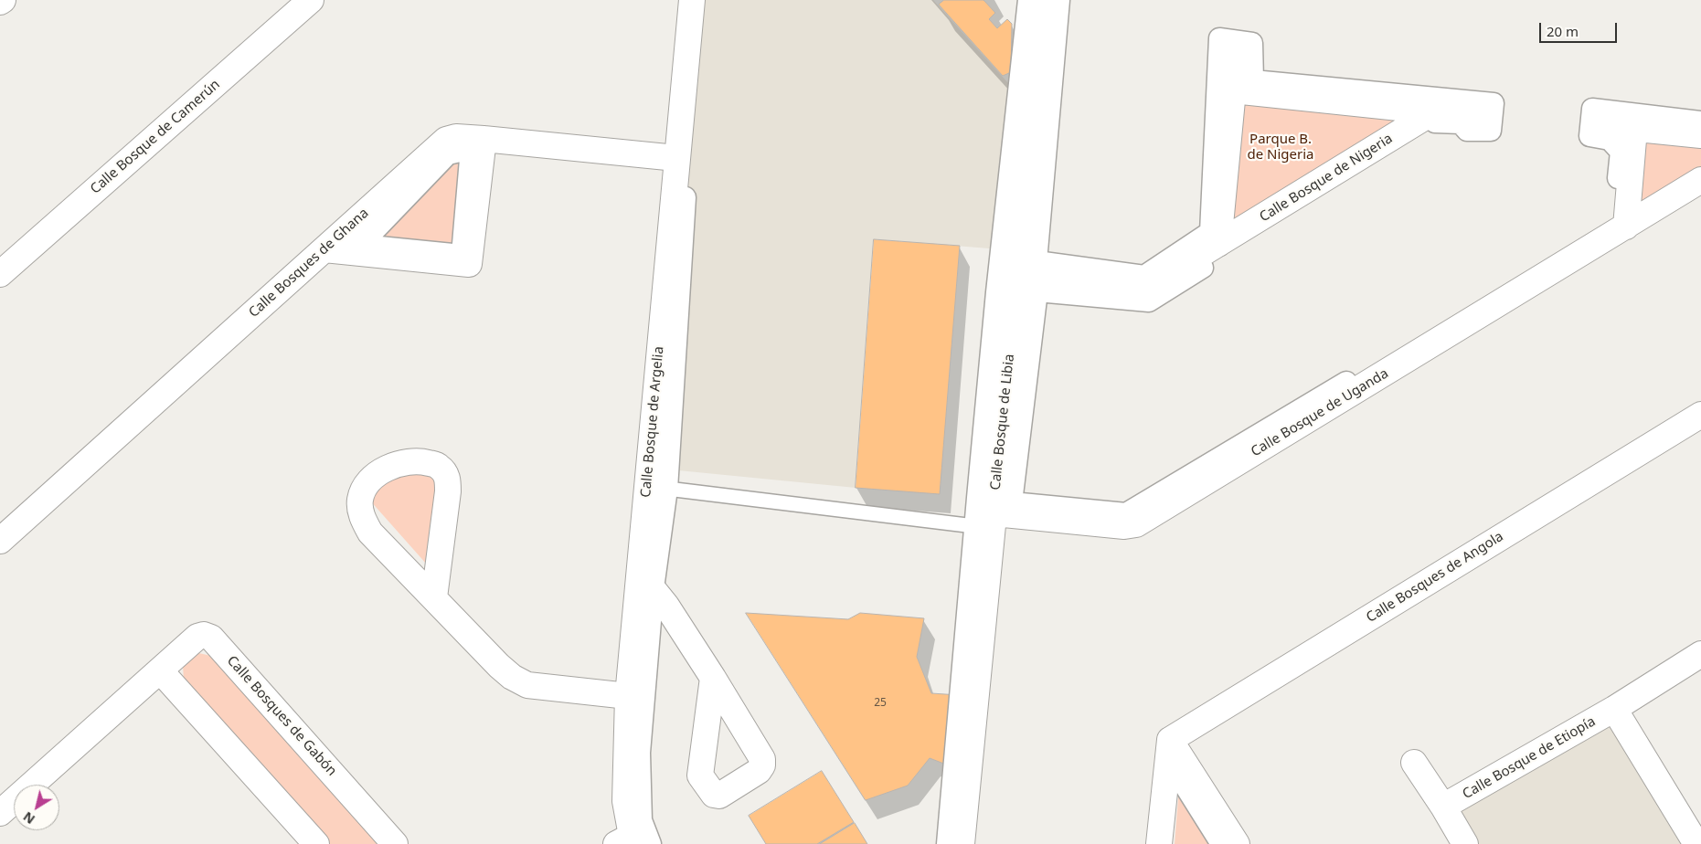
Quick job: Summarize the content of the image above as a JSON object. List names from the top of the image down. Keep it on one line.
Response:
{"streets":{"street":["Calle Bosque de Camerún","Calle Bosque de Nigeria","Calle Bosques de Ghana","Calle Bosque de Uganda","Calle Bosque de Argelia","Calle Bosque de Libia","Calle Bosques de Angola","Calle Bosques de Gabón","Calle Bosque de Etiopía"]},"crossings":[["Calle Bosque de Nigeria","Calle Bosque de Libia"],["Calle Bosques de Ghana","Calle Bosque de Argelia"],["Calle Bosque de Uganda","Calle Bosque de Libia"]],"parks":["Parque B. de Nigeria"],"house_numbers":["25"],"scale_bar":"20 m","north":"bottom left"}
